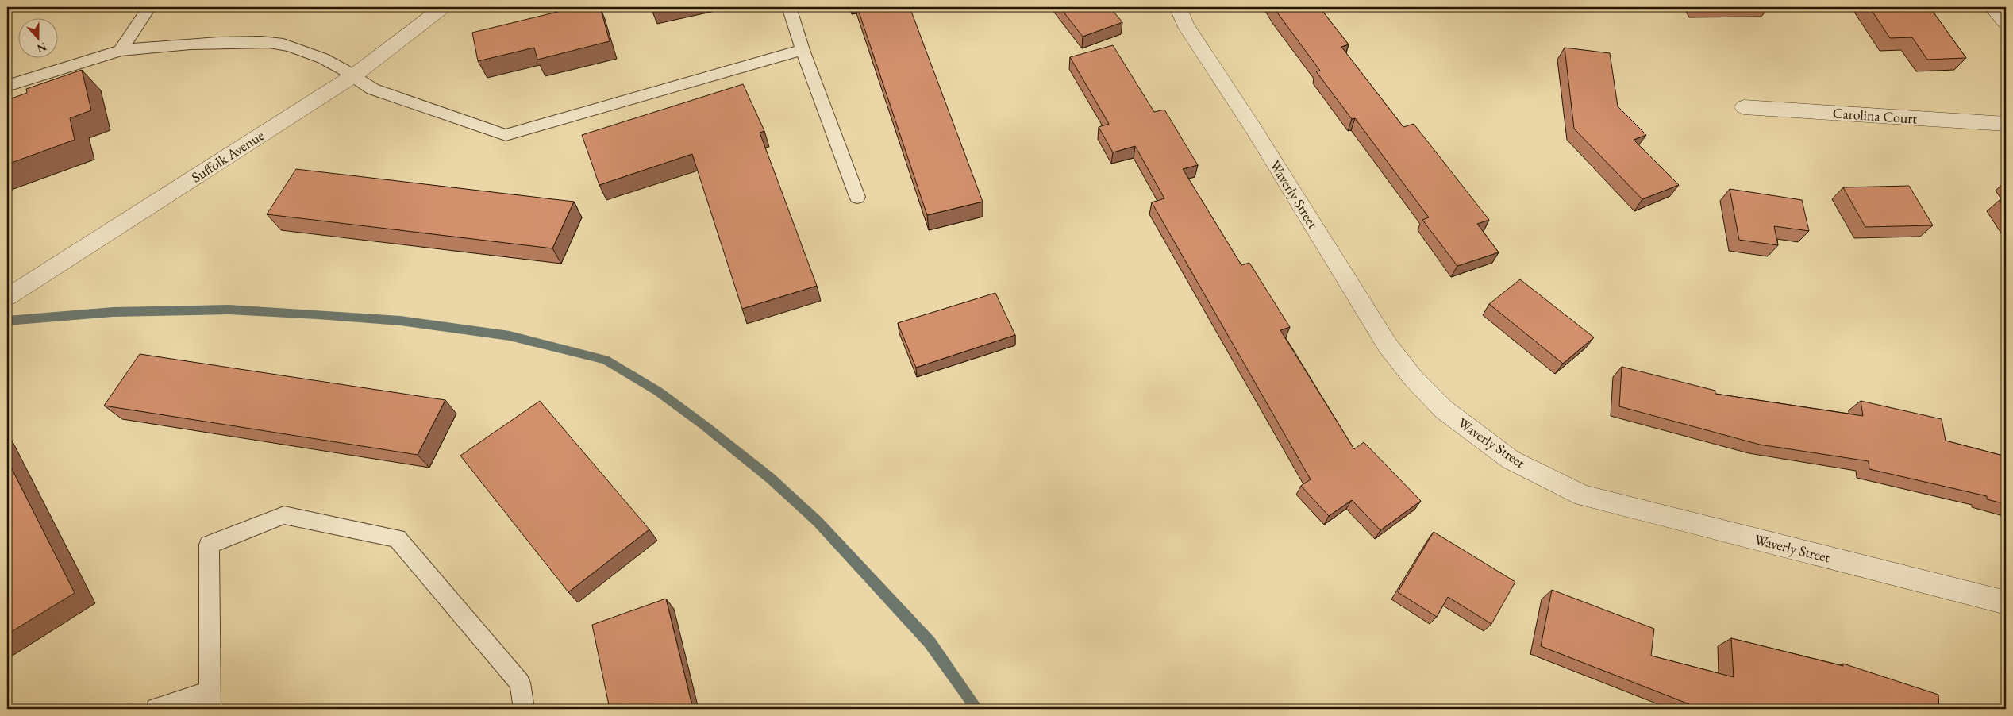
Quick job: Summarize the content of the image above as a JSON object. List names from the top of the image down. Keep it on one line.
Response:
{"streets":{"street":["Carolina Court","Suffolk Avenue","Waverly Street"]},"north":"bottom"}
